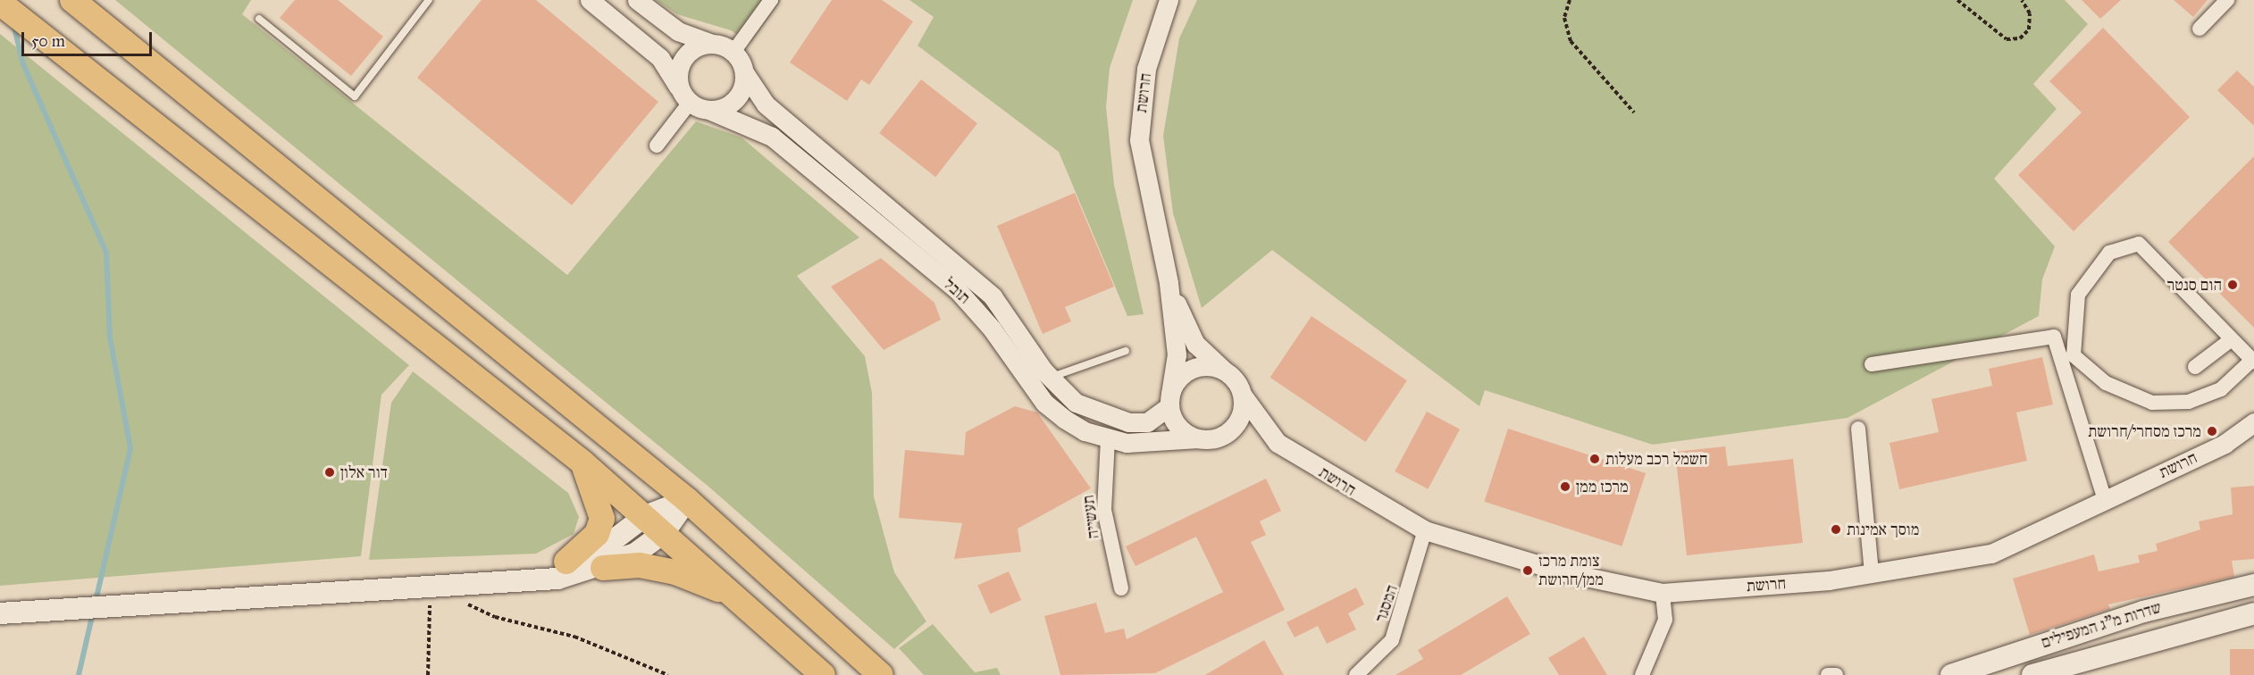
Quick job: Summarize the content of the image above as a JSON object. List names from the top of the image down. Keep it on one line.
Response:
{"streets":{"main road":["שדרות מ\"ג המעפילים"],"street":["חרושת","תובל","תעשייה","המסגר"]},"crossings":[["חרושת","תובל"],["חרושת","המסגר"],["תובל","תעשייה"]],"places":["הום סנטר","מרכז מסחרי/חרושת","חשמל רכב מעלות","דור אלון","מרכז ממן","מוסך אמינות","צומת מרכז ממן/חרושת"],"scale_bar":"50 m"}
